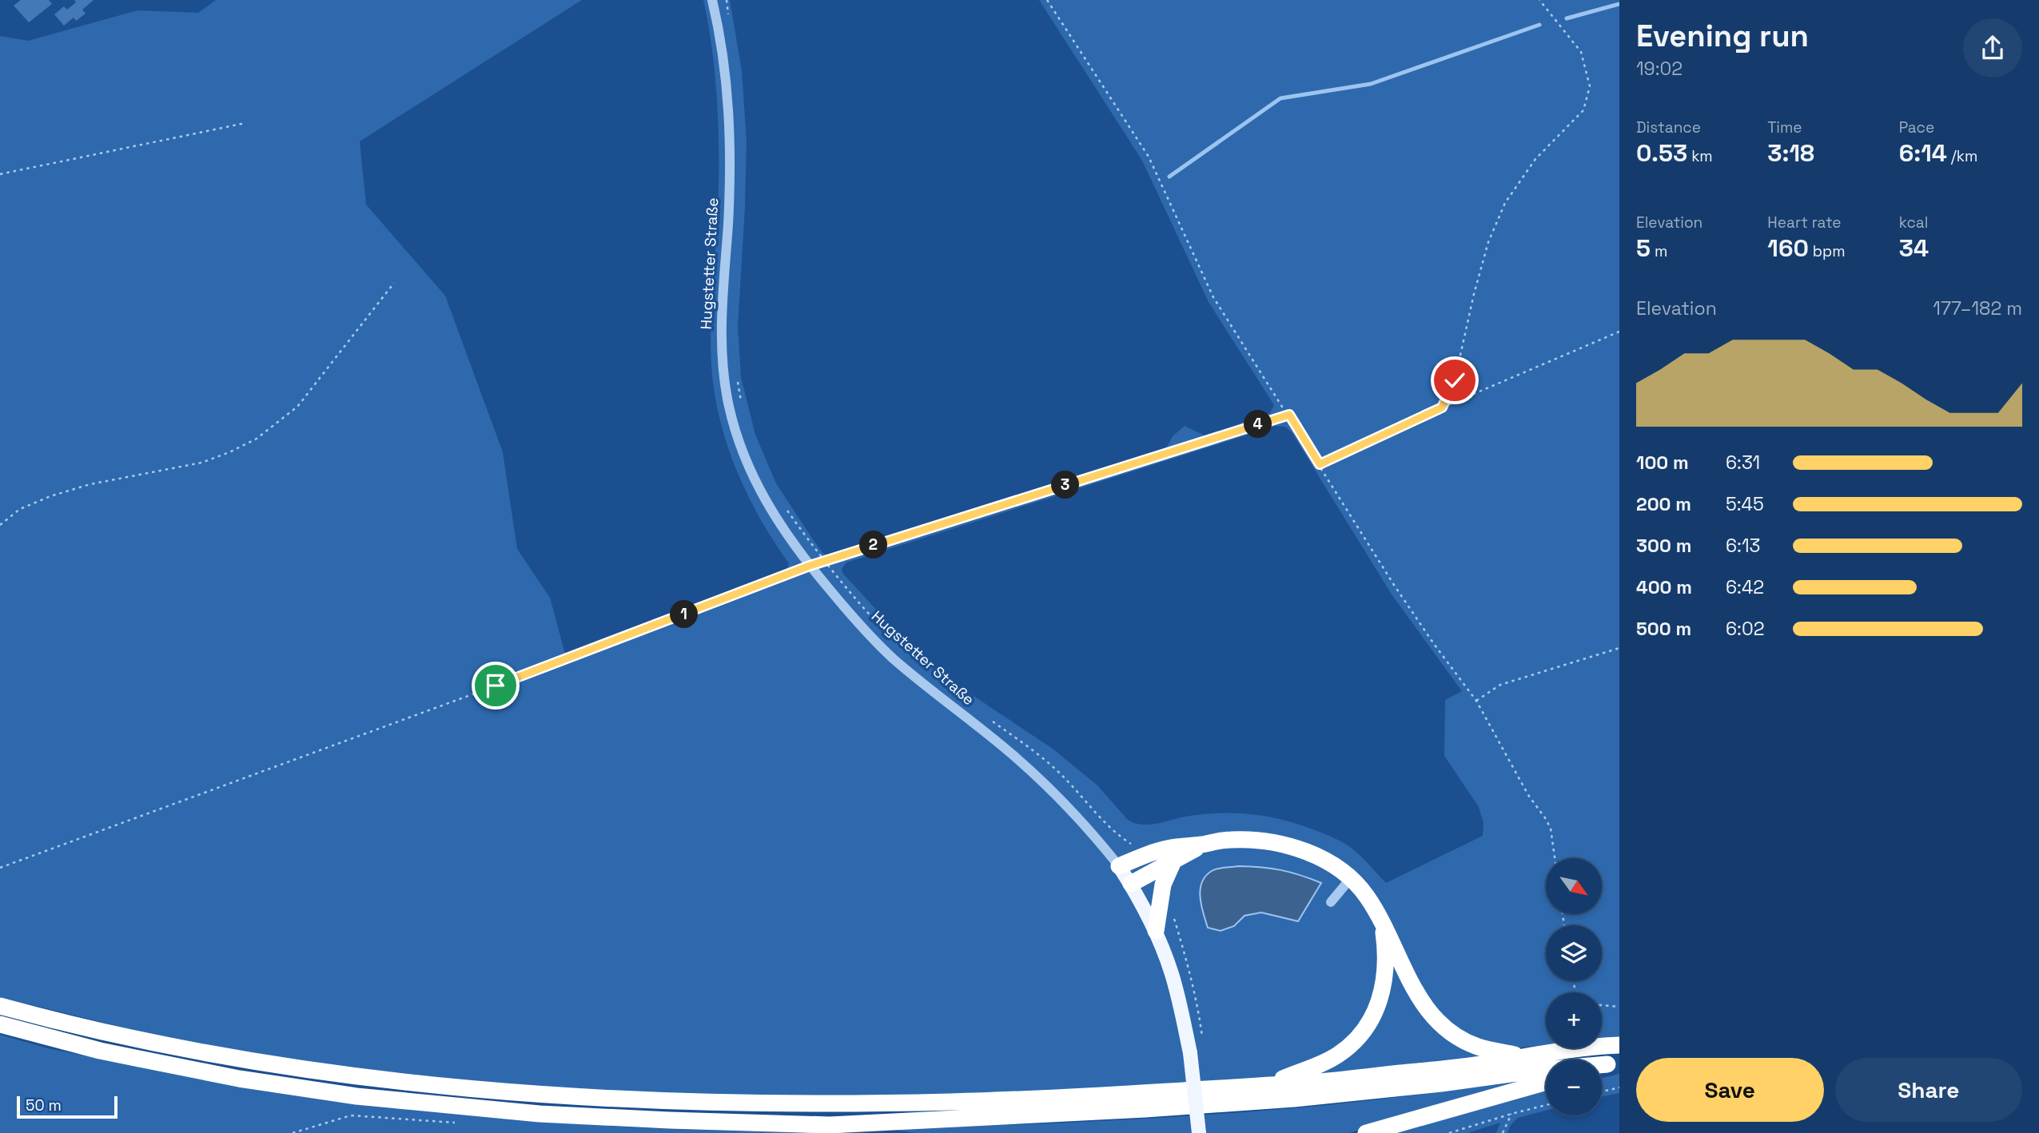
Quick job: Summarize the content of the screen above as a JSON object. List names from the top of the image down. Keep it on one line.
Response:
{"streets":{"main road":["Hugstetter Straße"]},"scale_bar":"50 m","north":"bottom right","page":{"heading":["Evening run","19:02"],"stats":[["Distance","0.53 km"],["Time","3:18"],["Pace","6:14 /km"],["Elevation","5 m"],["Heart rate","160 bpm"],["kcal","34"]],"chart":["Elevation","177–182 m"],"pins":["4","3","2","1"],"list":[{"name":"100 m","note":"6:31"},{"name":"200 m","note":"5:45"},{"name":"300 m","note":"6:13"},{"name":"400 m","note":"6:42"},{"name":"500 m","note":"6:02"}],"map_buttons":["+","−"],"buttons":["Save","Share"],"scale":"50 m"}}
